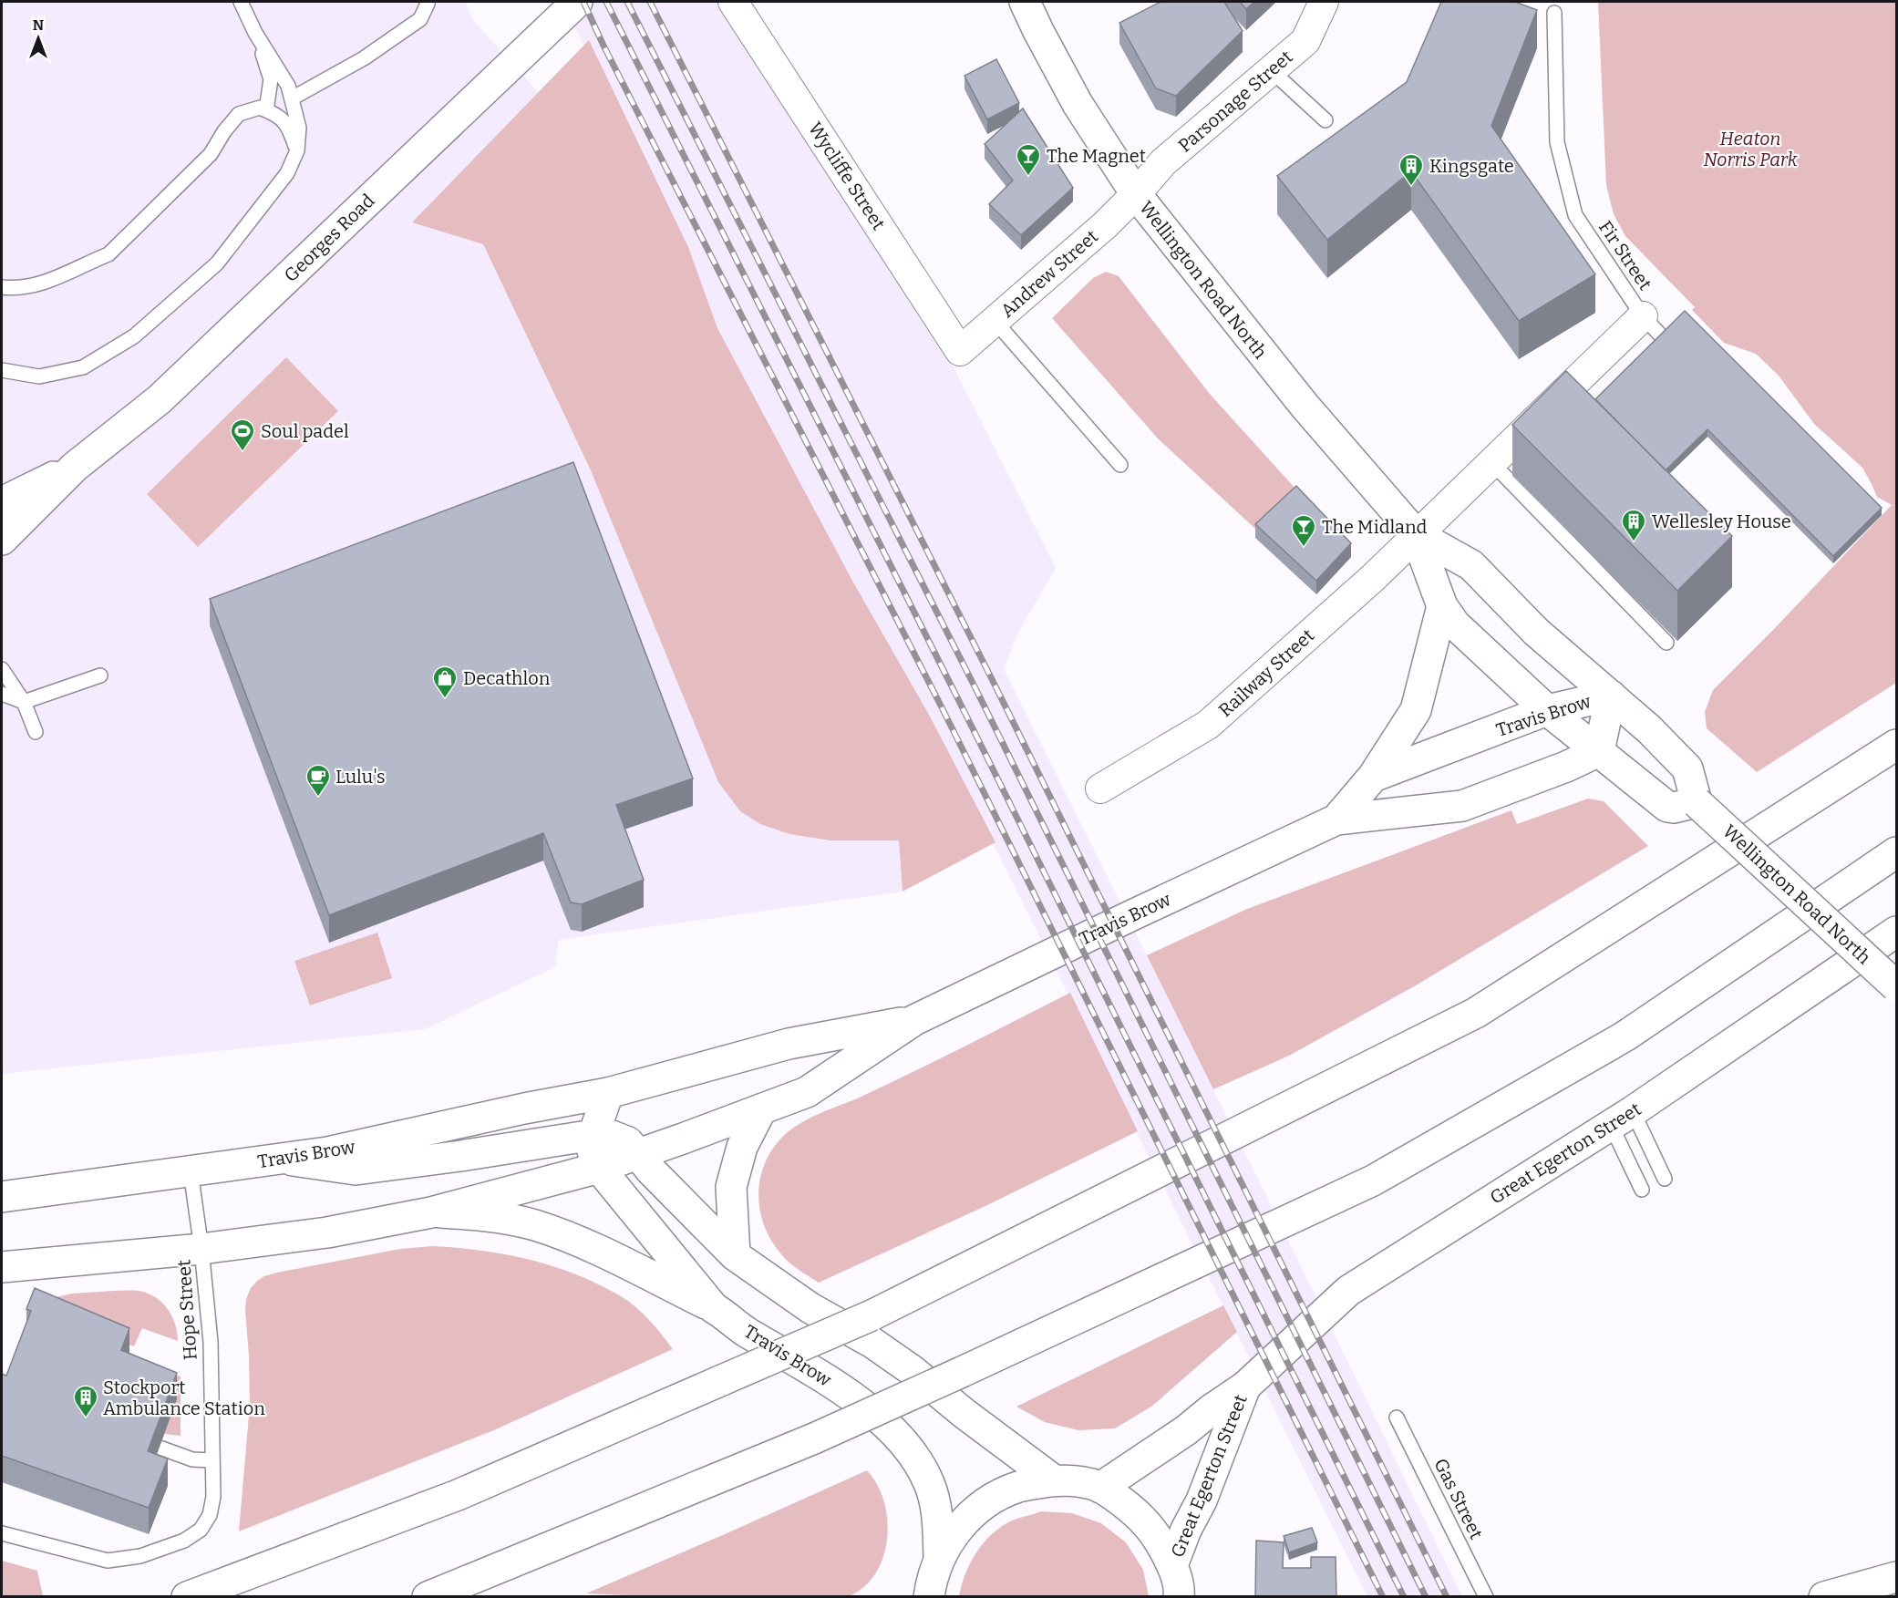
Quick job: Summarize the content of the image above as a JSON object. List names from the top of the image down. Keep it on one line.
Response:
{"streets":{"main road":["Georges Road","Wellington Road North","Travis Brow","Great Egerton Street"],"street":["Parsonage Street","Wycliffe Street","Andrew Street","Railway Street"],"lane":["Fir Street","Hope Street","Gas Street"]},"crossings":[["Parsonage Street","Andrew Street"],["Parsonage Street","Wellington Road North"],["Wycliffe Street","Andrew Street"],["Fir Street","Railway Street"],["Andrew Street","Wellington Road North"],["Wellington Road North","Railway Street"],["Wellington Road North","Travis Brow"],["Travis Brow","Hope Street"]],"parks":["Heaton Norris Park"],"places":{"bar":["The Magnet","The Midland"],"building":["Kingsgate","Wellesley House","Stockport Ambulance Station"],"sports":["Soul padel"],"shop":["Decathlon"],"cafe":["Lulu's"]},"north":"top"}
